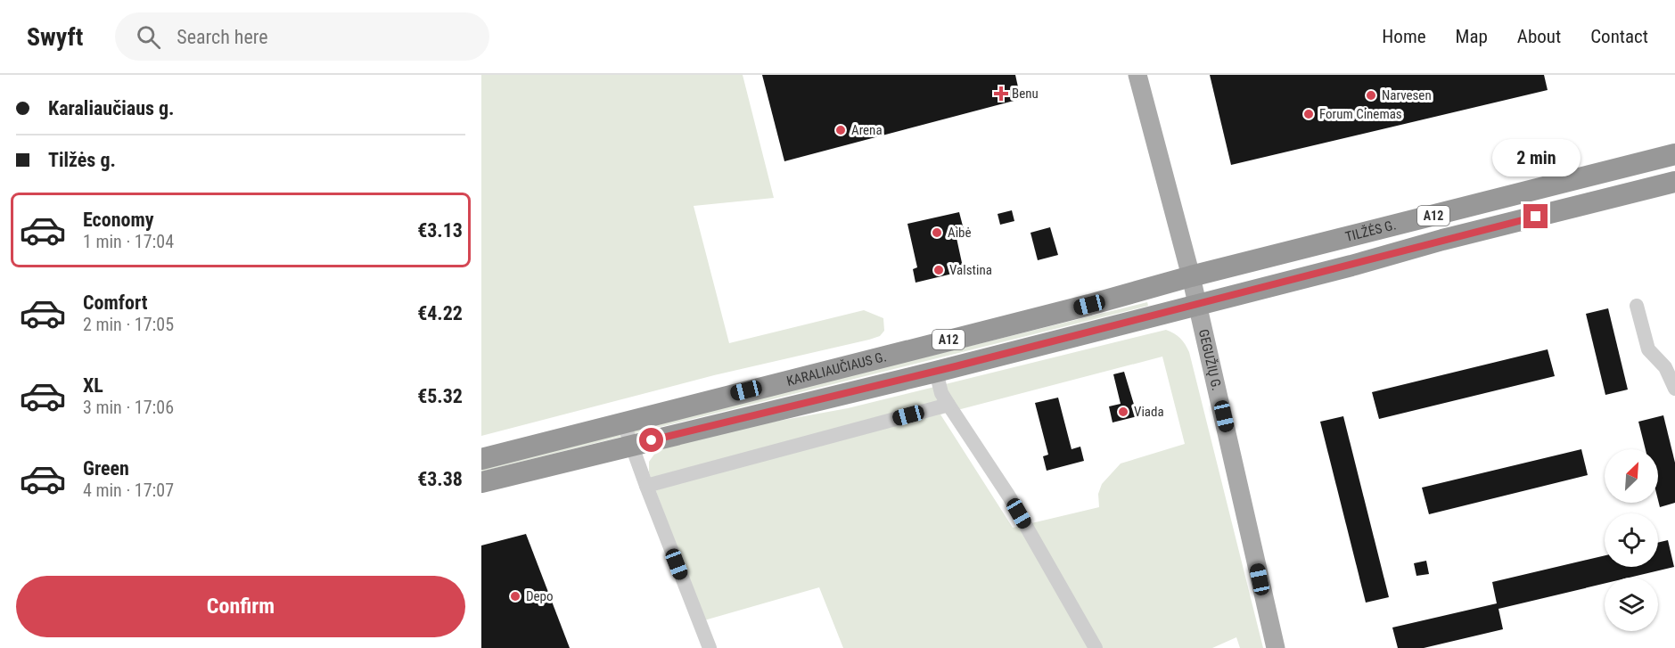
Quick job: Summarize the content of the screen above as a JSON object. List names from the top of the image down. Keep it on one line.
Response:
{"streets":{"highway":["A12","TILŽĖS G.","KARALIAUČIAUS G."],"main road":["GEGUŽIŲ G."]},"crossings":[["TILŽĖS G.","GEGUŽIŲ G."],["TILŽĖS G.","KARALIAUČIAUS G."],["GEGUŽIŲ G.","KARALIAUČIAUS G."]],"places":{"health":["Benu"],"other":["Narvesen","Forum Cinemas","Arena","Aibė","Valstina","Viada","Depo"]},"north":"top right","page":{"header":"Swyft","search":"Search here","nav":["Home","Map","About","Contact"],"banner":["Karaliaučiaus g.","Tilžės g."],"bubble":"2 min","list":[{"name":"Economy","note":"1 min · 17:04","value":"€3.13"},{"name":"Comfort","note":"2 min · 17:05","value":"€4.22"},{"name":"XL","note":"3 min · 17:06","value":"€5.32"},{"name":"Green","note":"4 min · 17:07","value":"€3.38"}],"buttons":"Confirm"}}
